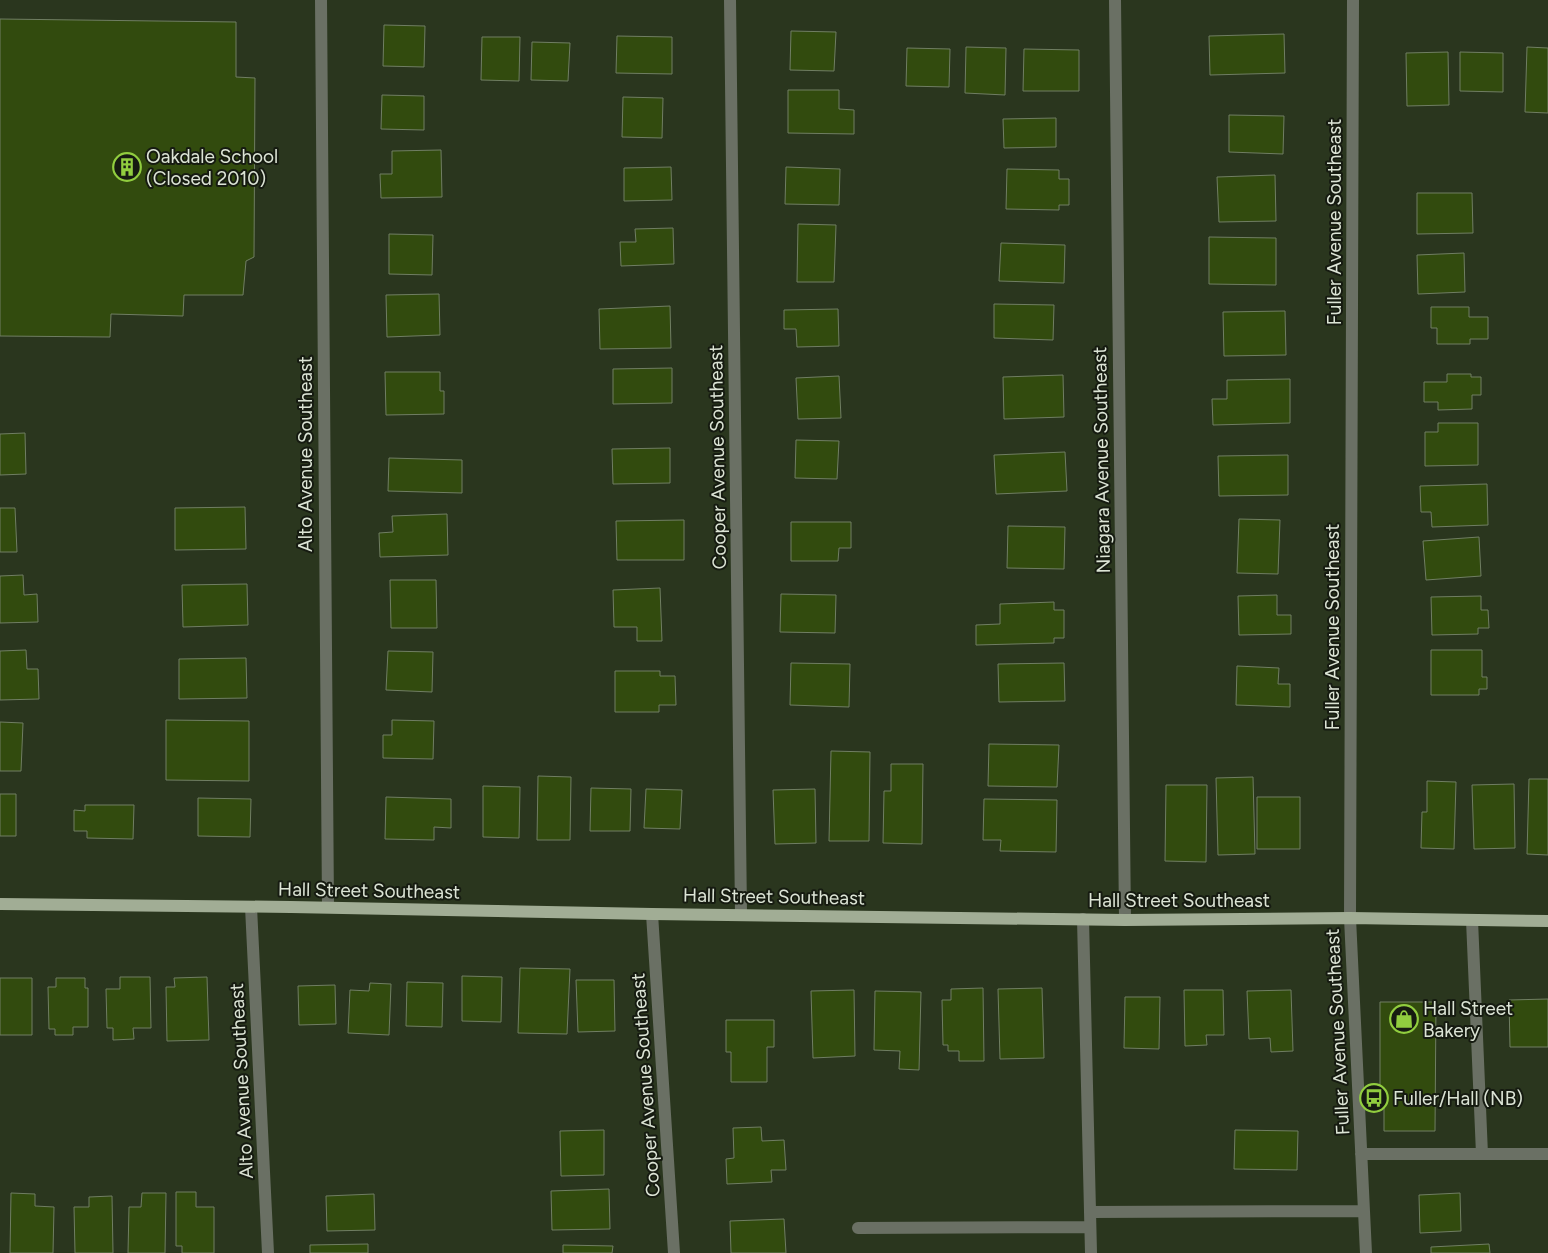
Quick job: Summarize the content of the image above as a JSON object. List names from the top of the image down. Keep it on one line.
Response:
{"streets":{"main road":["Hall Street Southeast"],"street":["Fuller Avenue Southeast","Alto Avenue Southeast","Cooper Avenue Southeast","Niagara Avenue Southeast"]},"crossings":[["Fuller Avenue Southeast","Hall Street Southeast"],["Alto Avenue Southeast","Hall Street Southeast"],["Cooper Avenue Southeast","Hall Street Southeast"],["Niagara Avenue Southeast","Hall Street Southeast"]],"places":{"building":["Oakdale School (Closed 2010)"],"shop":["Hall Street Bakery"],"bus stop":["Fuller/Hall (NB)"]}}
